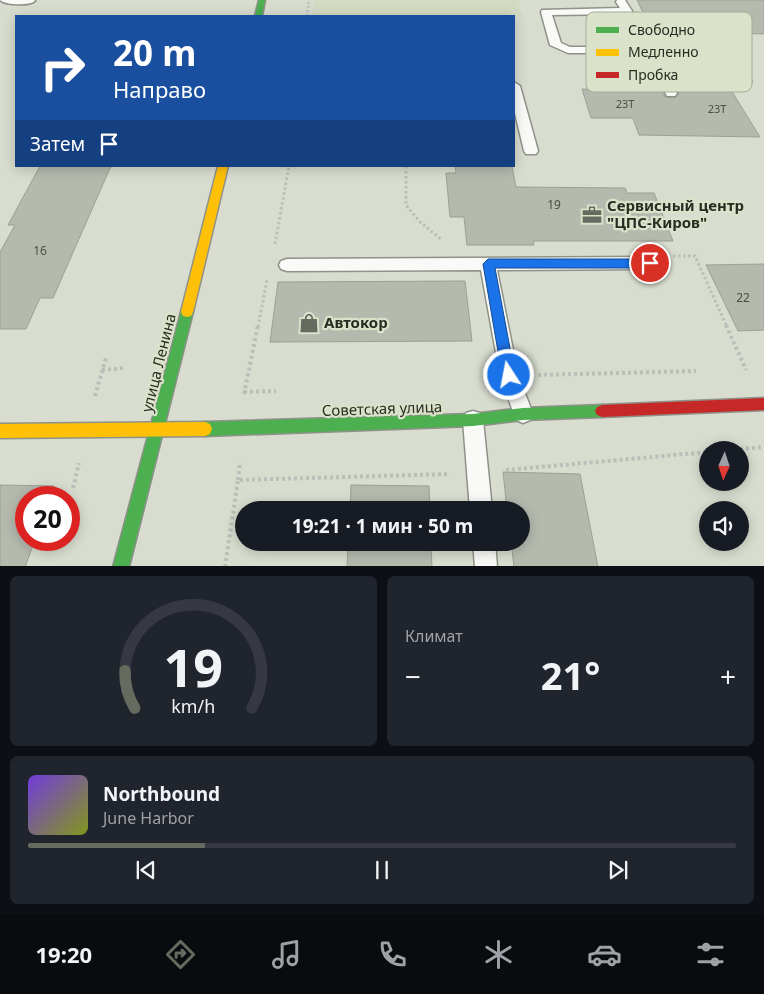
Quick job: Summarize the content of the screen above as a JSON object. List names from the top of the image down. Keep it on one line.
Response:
{"streets":{"street":["улица Ленина","Советская улица"]},"crossings":[["улица Ленина","Советская улица"]],"places":{"office":["Сервисный центр \"ЦПС-Киров\""],"shop":["Автокор"]},"house_numbers":["23Т","23Т","19","16","22"],"legend":["Свободно","Медленно","Пробка"],"north":"bottom","page":{"turn":["20 m","Направо"],"then":"Затем","limit":"20","trip":"19:21 · 1 мин · 50 m","tile":"Климат","heat":["−","21°","+"],"song":["Northbound","June Harbor"],"tabs":"19:20","gauge":["19","km/h"]}}
